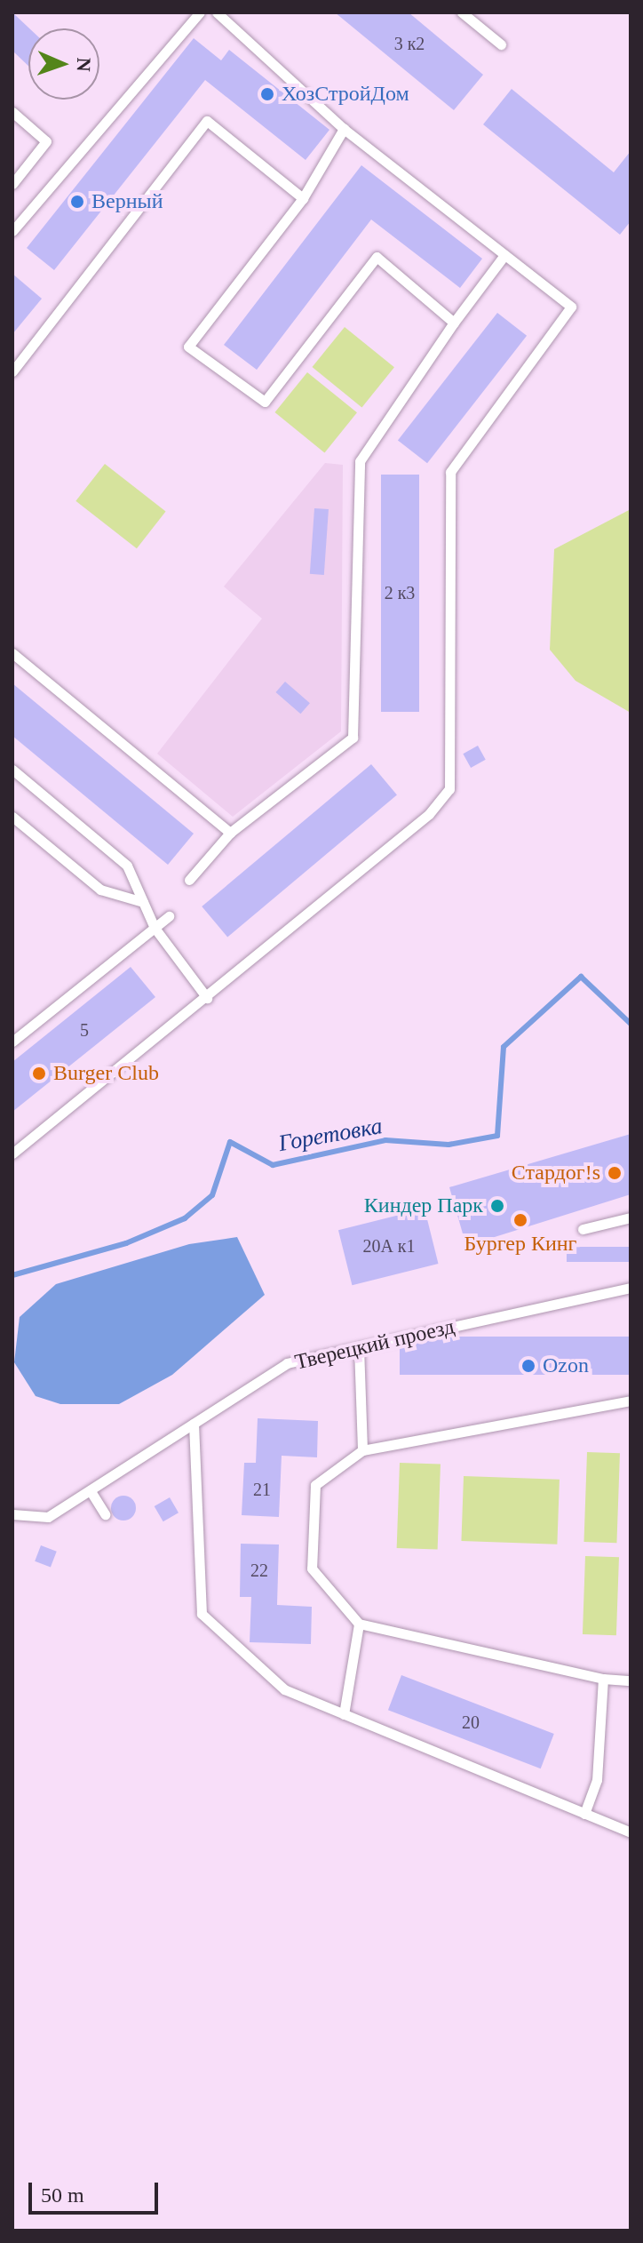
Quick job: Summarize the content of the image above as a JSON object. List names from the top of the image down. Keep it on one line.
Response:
{"streets":{"lane":["Тверецкий проезд"]},"water":["Горетовка"],"places":["ХозСтройДом","Верный","Burger Club","Стардог!s","Киндер Парк","Бургер Кинг","Ozon"],"house_numbers":["3 к2","2 к3","5","20А к1","21","22","20"],"scale_bar":"50 m","north":"right"}
